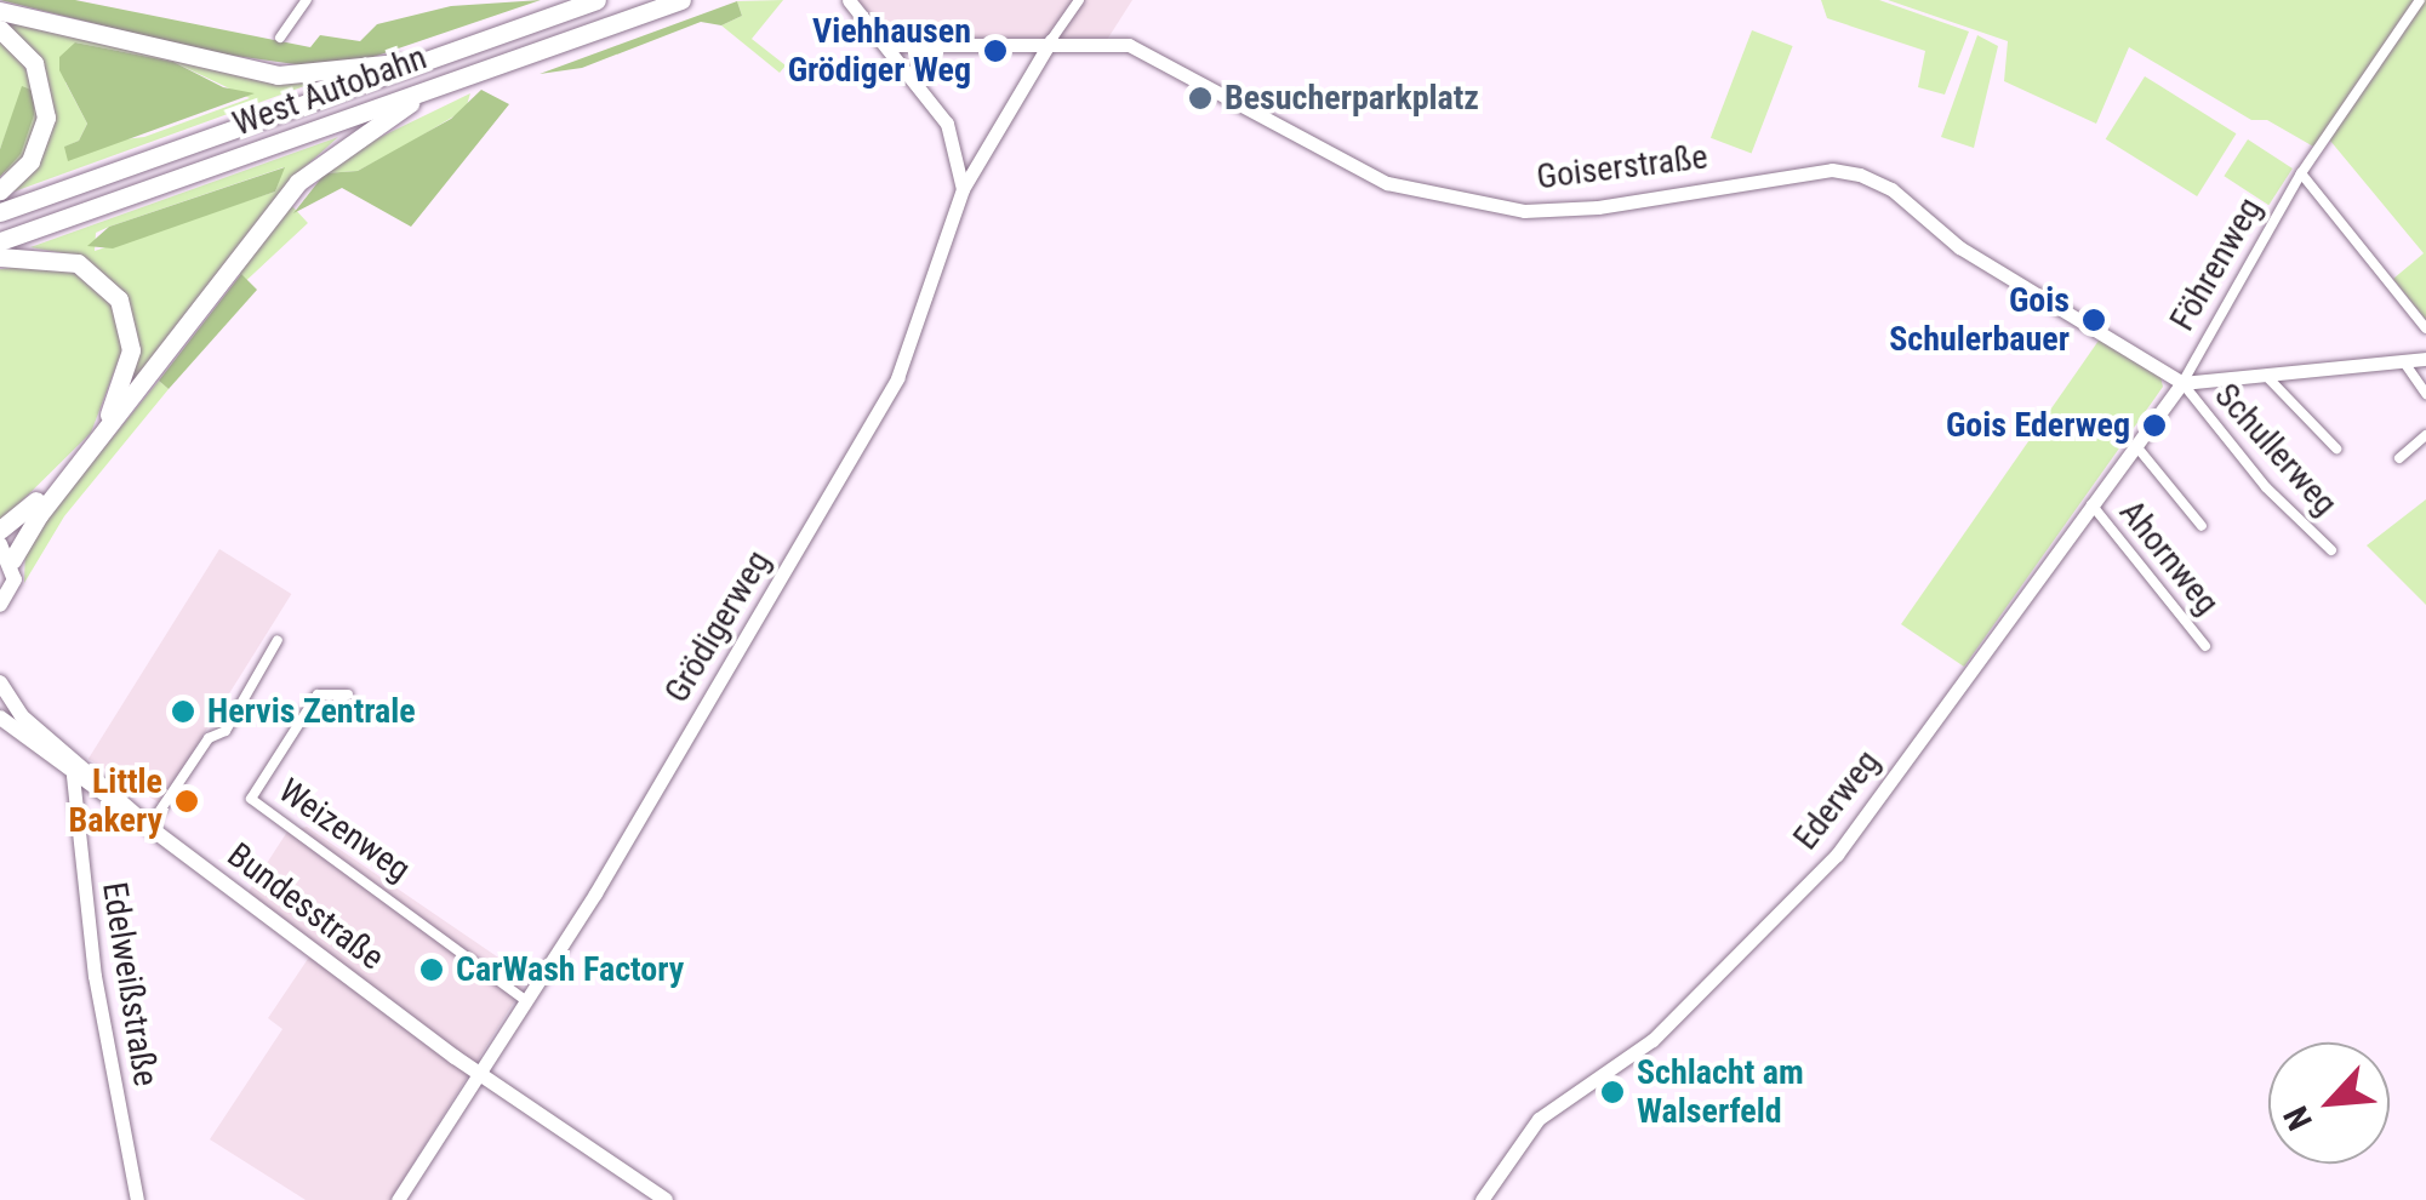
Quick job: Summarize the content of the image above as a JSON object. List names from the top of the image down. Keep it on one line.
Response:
{"streets":{"highway":["West Autobahn"],"main road":["Bundesstraße"],"street":["Goiserstraße","Föhrenweg","Schullerweg","Ahornweg","Grödigerweg","Ederweg","Weizenweg","Edelweißstraße"]},"crossings":[["Goiserstraße","Föhrenweg"],["Goiserstraße","Schullerweg"],["Goiserstraße","Grödigerweg"],["Goiserstraße","Ederweg"],["Föhrenweg","Schullerweg"],["Föhrenweg","Ederweg"],["Schullerweg","Ederweg"],["Ahornweg","Ederweg"],["Grödigerweg","Weizenweg"],["Grödigerweg","Bundesstraße"],["Bundesstraße","Edelweißstraße"]],"places":["Viehhausen Grödiger Weg","Besucherparkplatz","Gois Schulerbauer","Gois Ederweg","Hervis Zentrale","Little Bakery","CarWash Factory","Schlacht am Walserfeld"],"north":"bottom left"}
